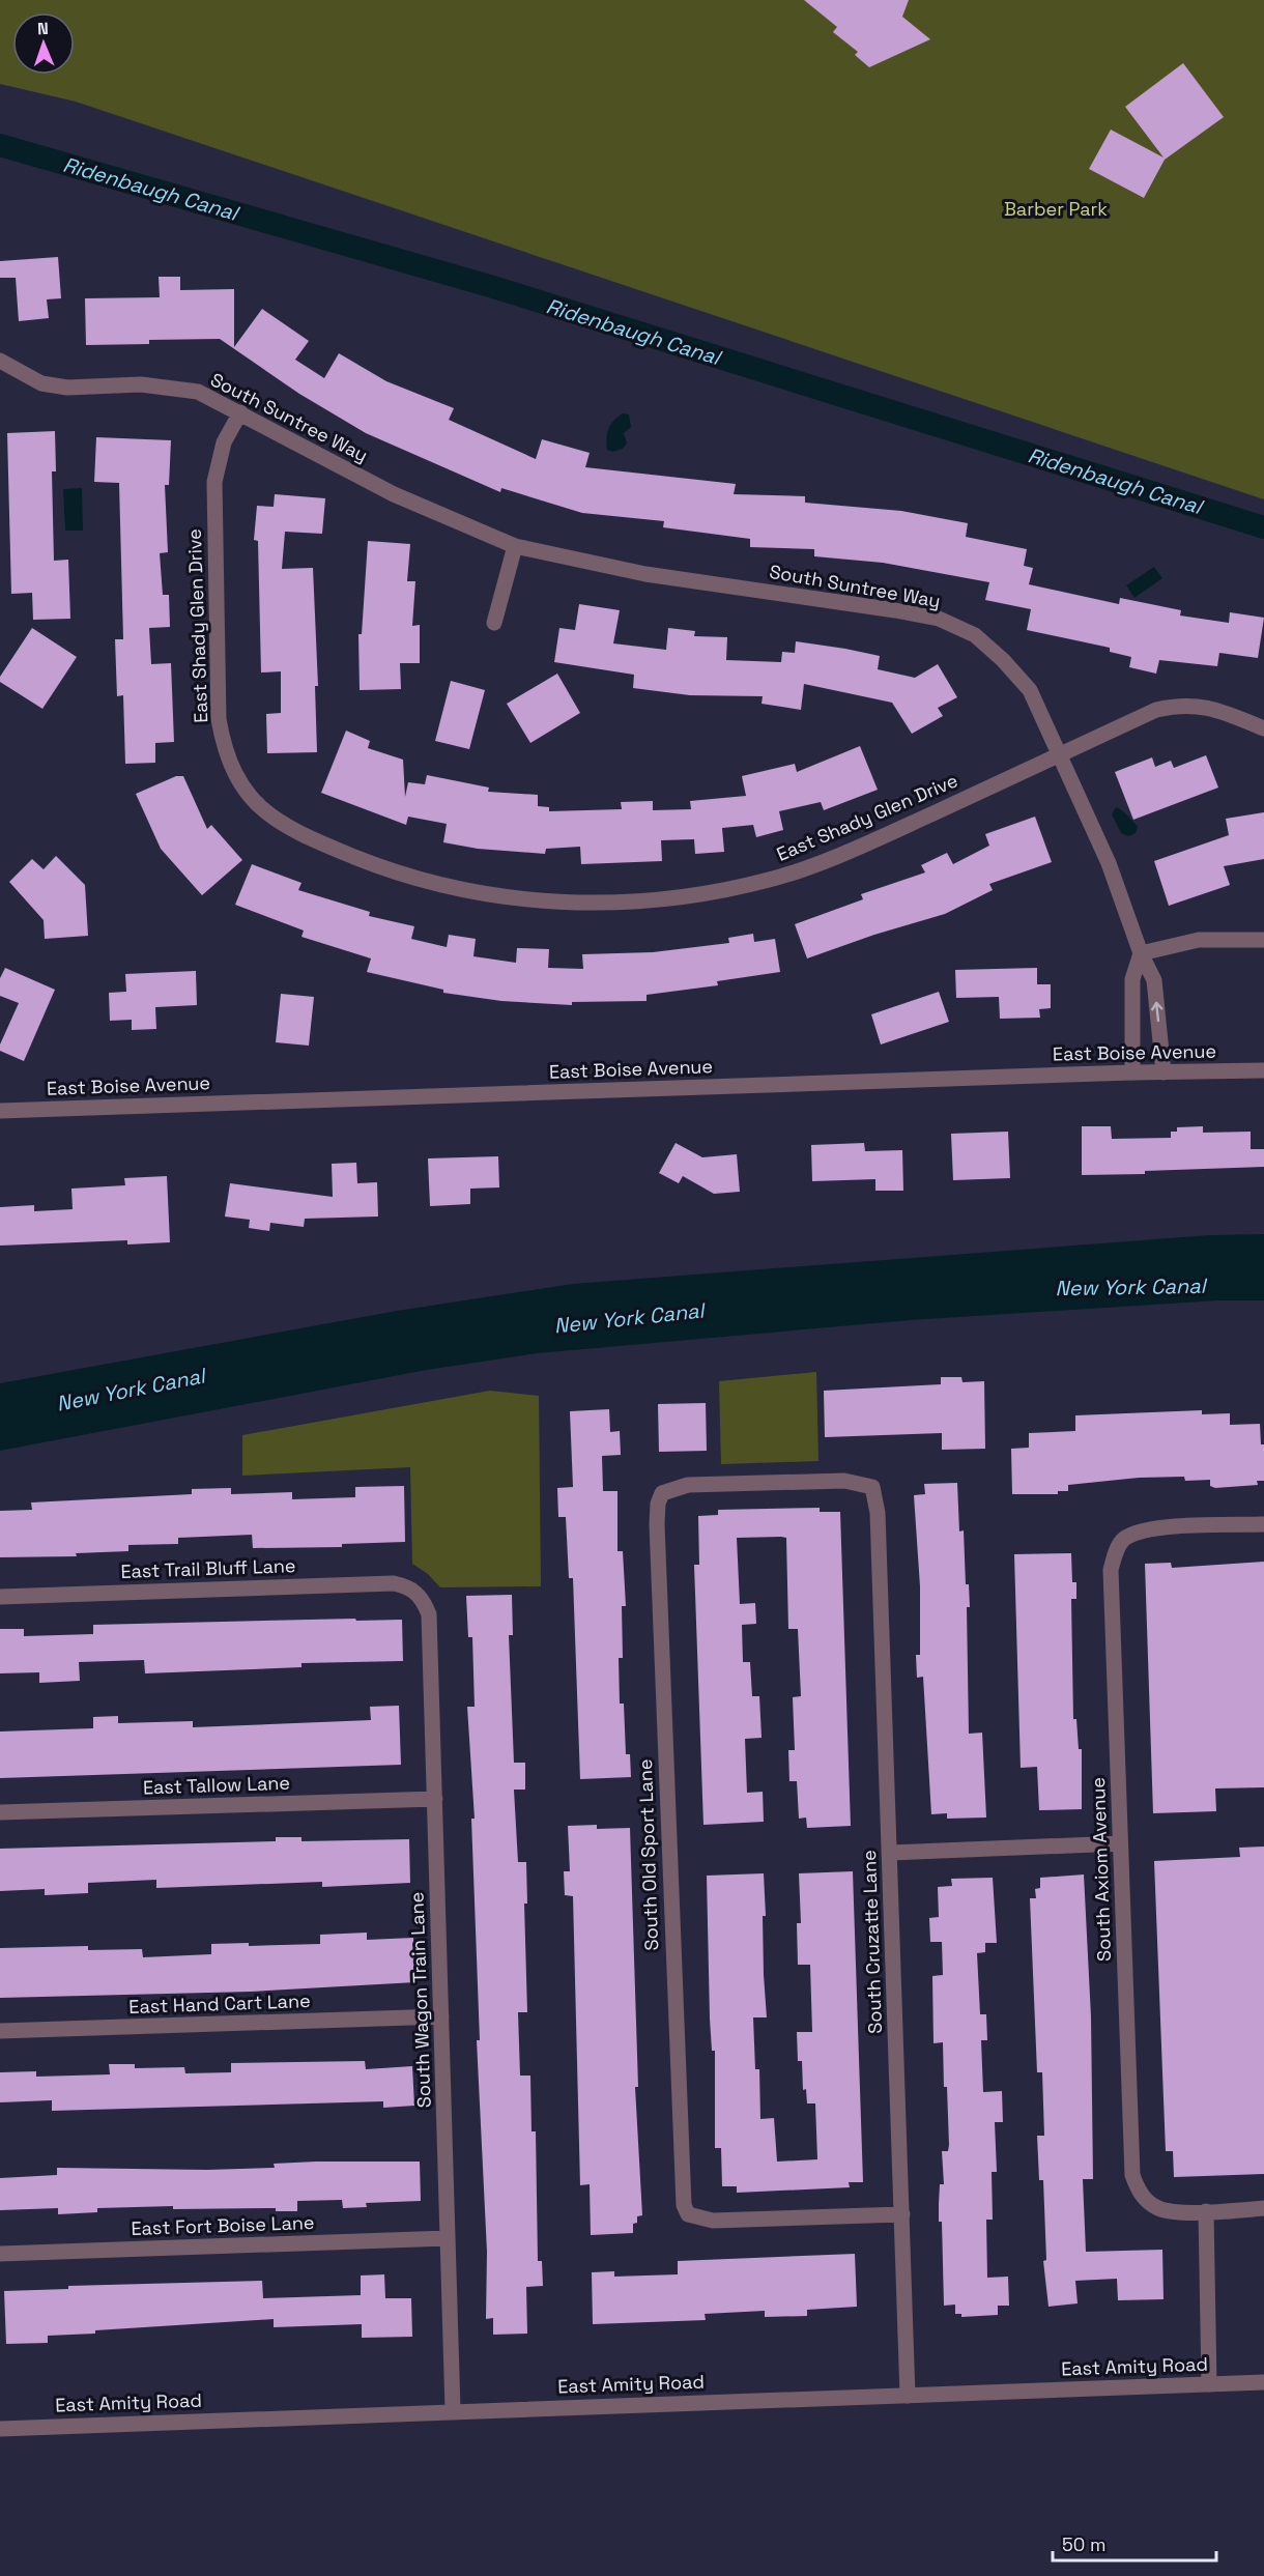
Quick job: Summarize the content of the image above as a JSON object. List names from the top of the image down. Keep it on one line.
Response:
{"streets":{"street":["South Suntree Way","East Shady Glen Drive","East Boise Avenue","East Trail Bluff Lane","East Tallow Lane","South Old Sport Lane","South Axiom Avenue","South Cruzatte Lane","South Wagon Train Lane","East Hand Cart Lane","East Fort Boise Lane","East Amity Road"]},"crossings":[["South Suntree Way","East Shady Glen Drive"],["South Suntree Way","East Boise Avenue"],["East Trail Bluff Lane","South Wagon Train Lane"],["East Tallow Lane","South Wagon Train Lane"],["South Old Sport Lane","South Cruzatte Lane"],["South Cruzatte Lane","East Amity Road"],["South Wagon Train Lane","East Hand Cart Lane"],["South Wagon Train Lane","East Fort Boise Lane"],["South Wagon Train Lane","East Amity Road"]],"water":["Ridenbaugh Canal","New York Canal"],"parks":["Barber Park"],"scale_bar":"50 m","north":"top"}
